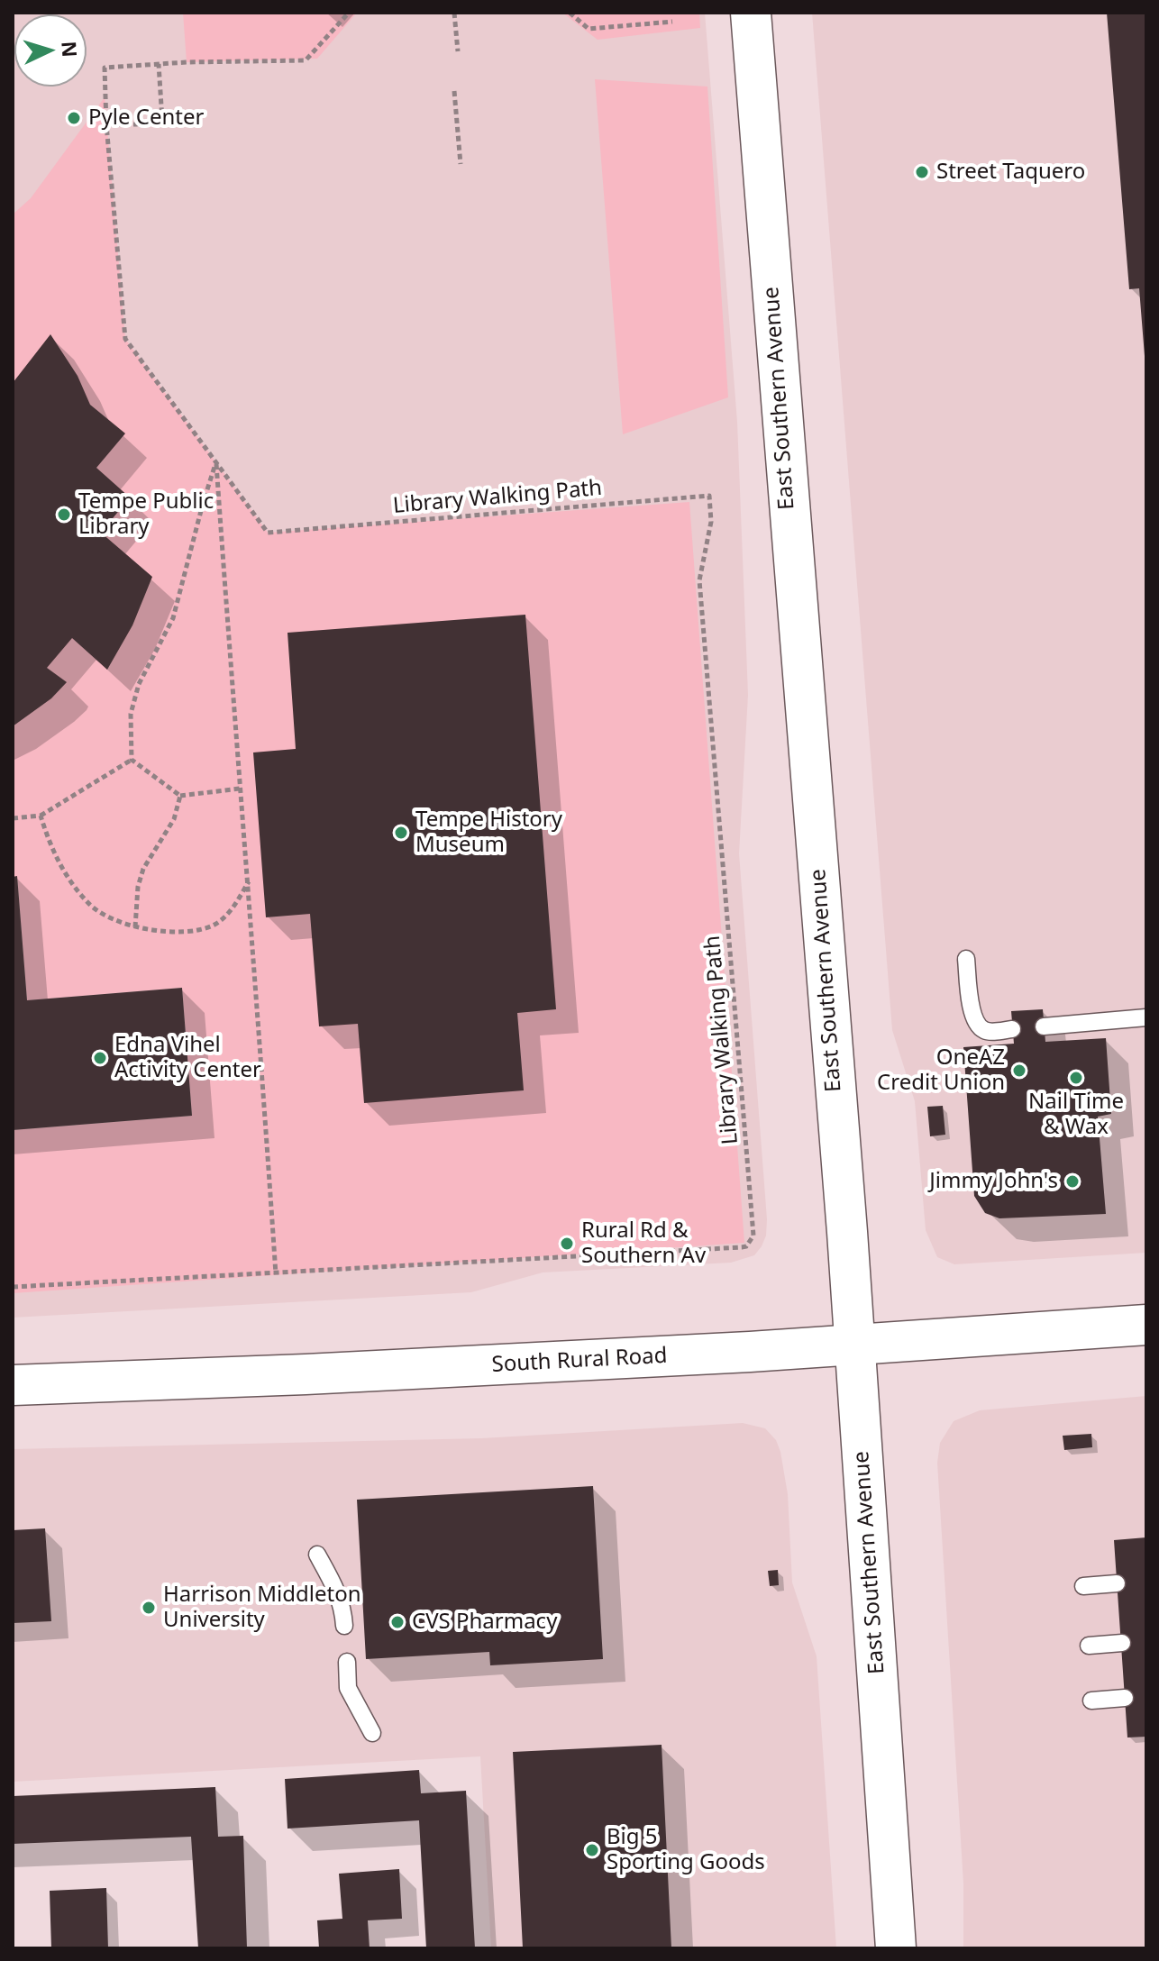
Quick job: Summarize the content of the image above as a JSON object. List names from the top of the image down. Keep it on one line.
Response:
{"streets":{"main road":["East Southern Avenue","South Rural Road"],"path":["Library Walking Path"]},"crossings":[["East Southern Avenue","South Rural Road"]],"places":["Pyle Center","Street Taquero","Tempe Public Library","Tempe History Museum","Edna Vihel Activity Center","OneAZ Credit Union","Nail Time & Wax","Jimmy John's","Rural Rd & Southern Av","Harrison Middleton University","CVS Pharmacy","Big 5 Sporting Goods"],"north":"right"}
